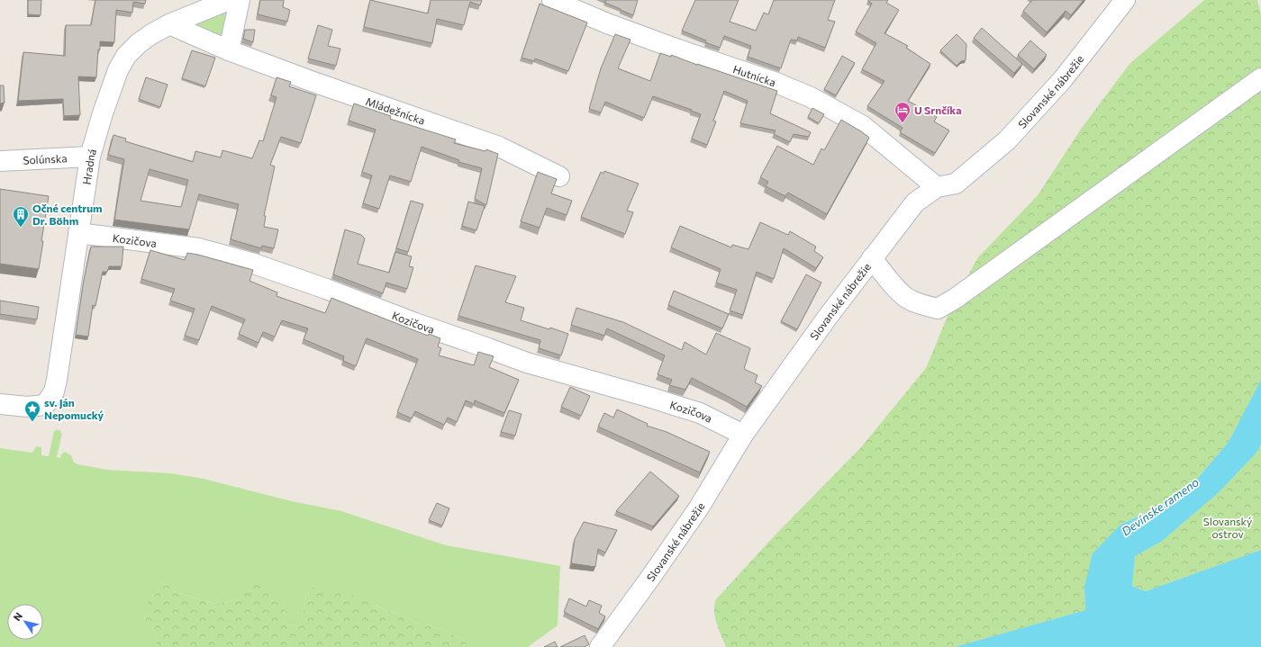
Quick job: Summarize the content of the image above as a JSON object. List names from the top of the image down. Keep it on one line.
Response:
{"streets":{"street":["Hutnícka","Slovanské nábrežie","Mládežnícka","Solúnska","Hradná","Kozičova"]},"crossings":[["Hutnícka","Slovanské nábrežie"],["Slovanské nábrežie","Kozičova"],["Mládežnícka","Hradná"],["Solúnska","Hradná"],["Hradná","Kozičova"]],"water":["Devínske rameno"],"parks":["Slovanský ostrov"],"places":{"hotel":["U Srnčíka"],"building":["Očné centrum Dr. Böhm"],"place":["sv. Ján Nepomucký"]},"north":"top left"}
